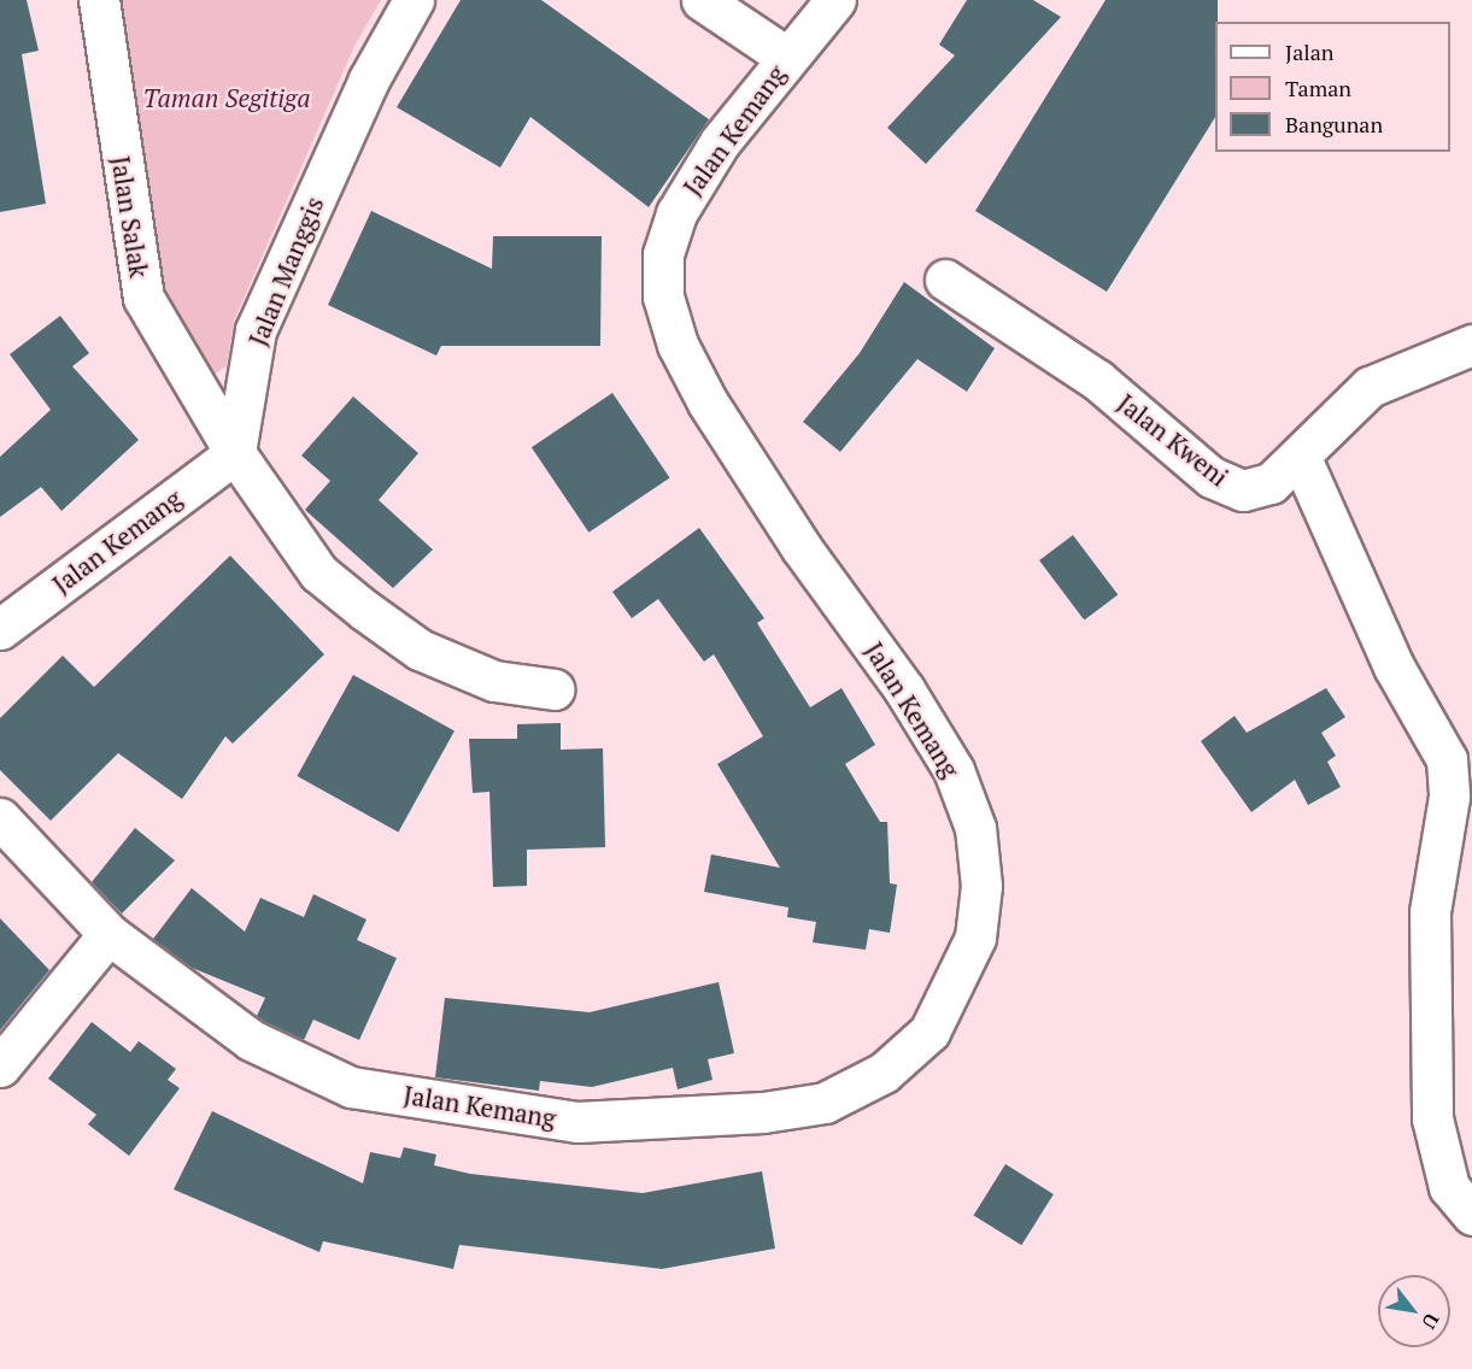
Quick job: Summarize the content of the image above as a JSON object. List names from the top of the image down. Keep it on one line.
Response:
{"streets":{"street":["Jalan Kemang","Jalan Salak","Jalan Manggis","Jalan Kweni"]},"crossings":[["Jalan Kemang","Jalan Salak"],["Jalan Kemang","Jalan Manggis"],["Jalan Salak","Jalan Manggis"]],"parks":["Taman Segitiga"],"legend":["Jalan","Taman","Bangunan"],"north":"bottom right"}
